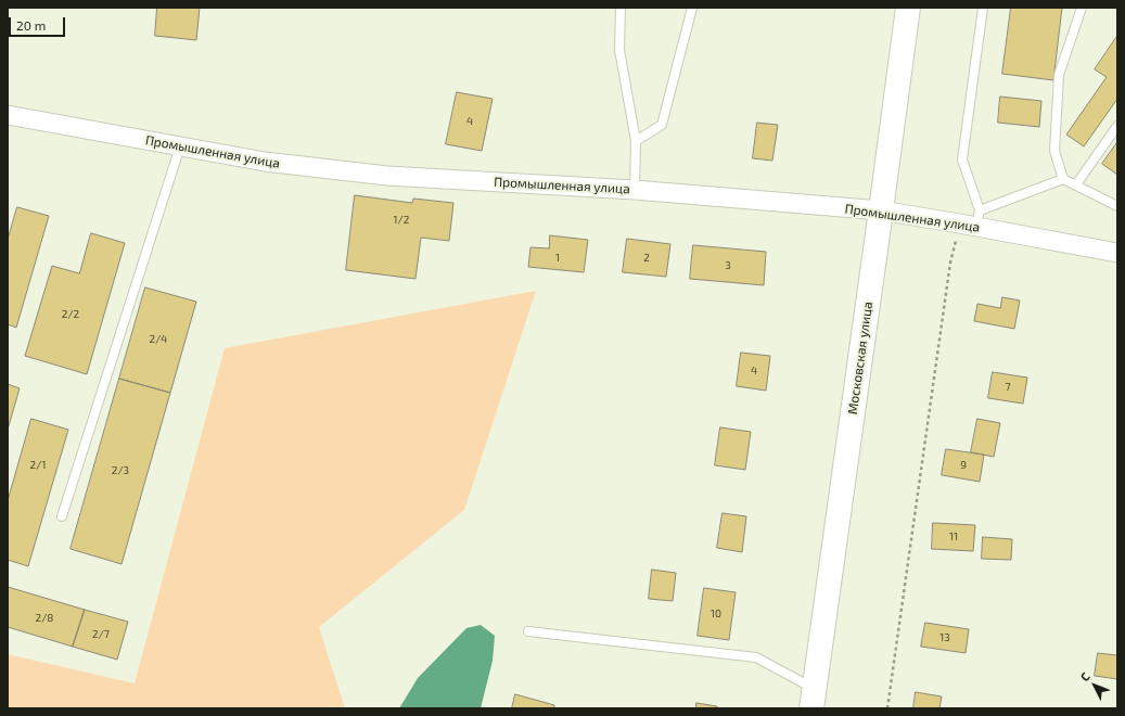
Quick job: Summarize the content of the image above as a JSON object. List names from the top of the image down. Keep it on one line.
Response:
{"streets":{"highway":["Московская улица"],"street":["Промышленная улица"]},"crossings":[["Промышленная улица","Московская улица"]],"house_numbers":["4","1/2","1","2","3","2/2","2/4","4","7","2/1","9","2/3","11","10","2/8","2/7","13"],"scale_bar":"20 m","north":"top left"}
